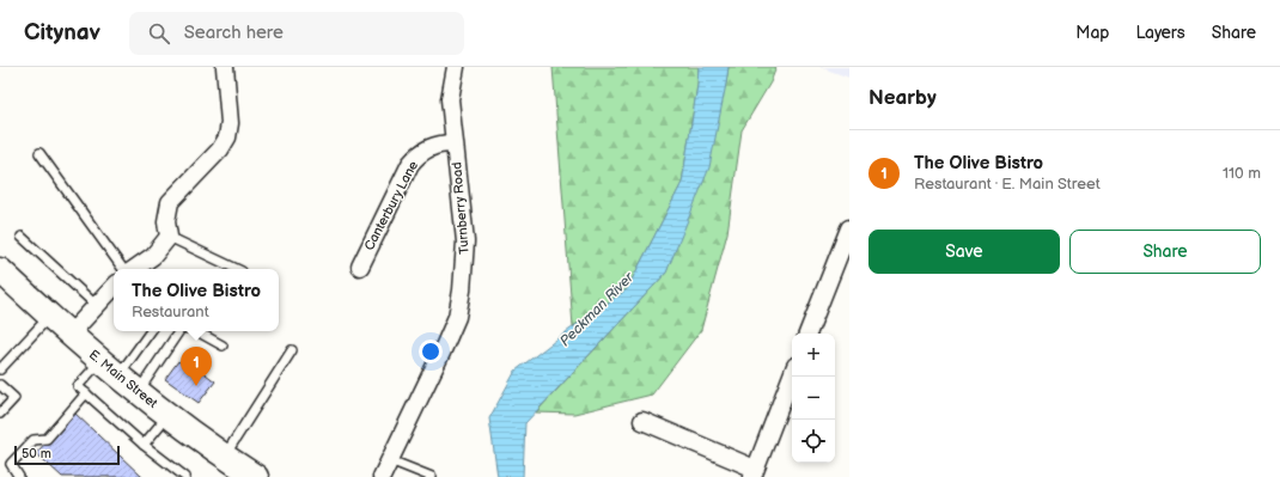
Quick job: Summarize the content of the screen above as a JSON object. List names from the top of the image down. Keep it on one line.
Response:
{"streets":{"main road":["E. Main Street"],"street":["Canterbury Lane","Turnberry Road"]},"crossings":[["Canterbury Lane","Turnberry Road"]],"water":["Peckman River"],"scale_bar":"50 m","page":{"header":"Citynav","search":"Search here","nav":["Map","Layers","Share"],"heading":"Nearby","list":[{"mark":"1","name":"The Olive Bistro","note":"Restaurant · E. Main Street","value":"110 m"}],"buttons":["Save","Share"],"popup":["The Olive Bistro","Restaurant"],"map_buttons":["+","−"],"pins":"1","scale":"50 m"}}
